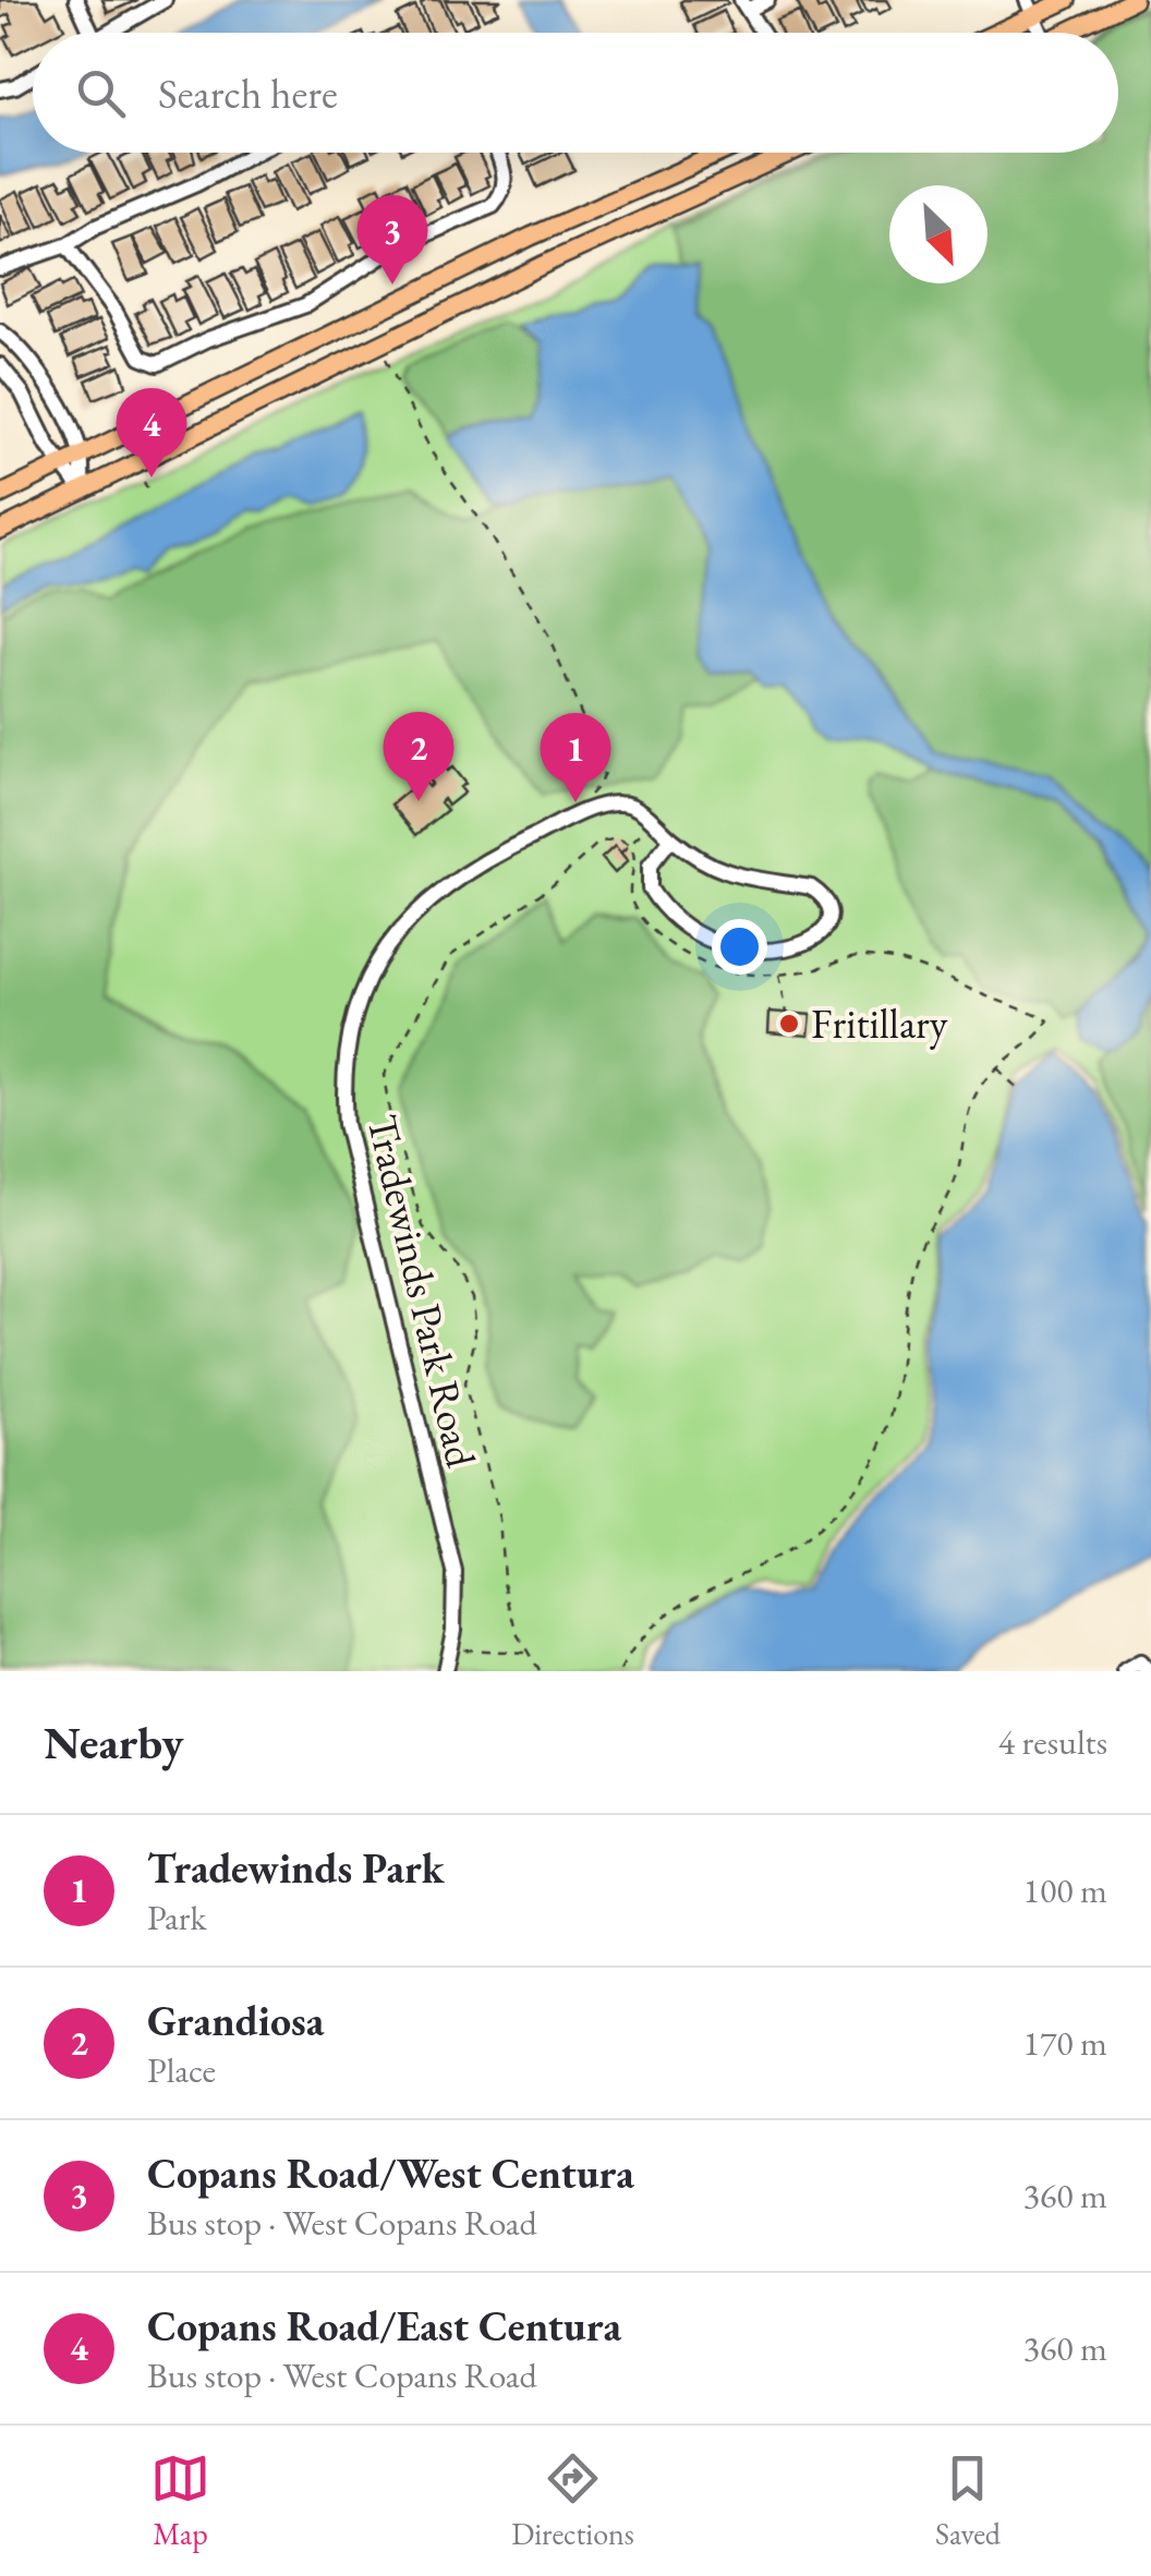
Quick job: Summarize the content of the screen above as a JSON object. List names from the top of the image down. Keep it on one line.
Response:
{"streets":{"street":["Tradewinds Park Road"]},"places":["Fritillary"],"north":"bottom right","page":{"search":"Search here","pins":["3","4","2","1"],"heading":["Nearby","4 results"],"list":[{"mark":"1","name":"Tradewinds Park","note":"Park","value":"100 m"},{"mark":"2","name":"Grandiosa","note":"Place","value":"170 m"},{"mark":"3","name":"Copans Road/West Centura","note":"Bus stop · West Copans Road","value":"360 m"},{"mark":"4","name":"Copans Road/East Centura","note":"Bus stop · West Copans Road","value":"360 m"}],"nav":["Map","Directions","Saved"]}}
